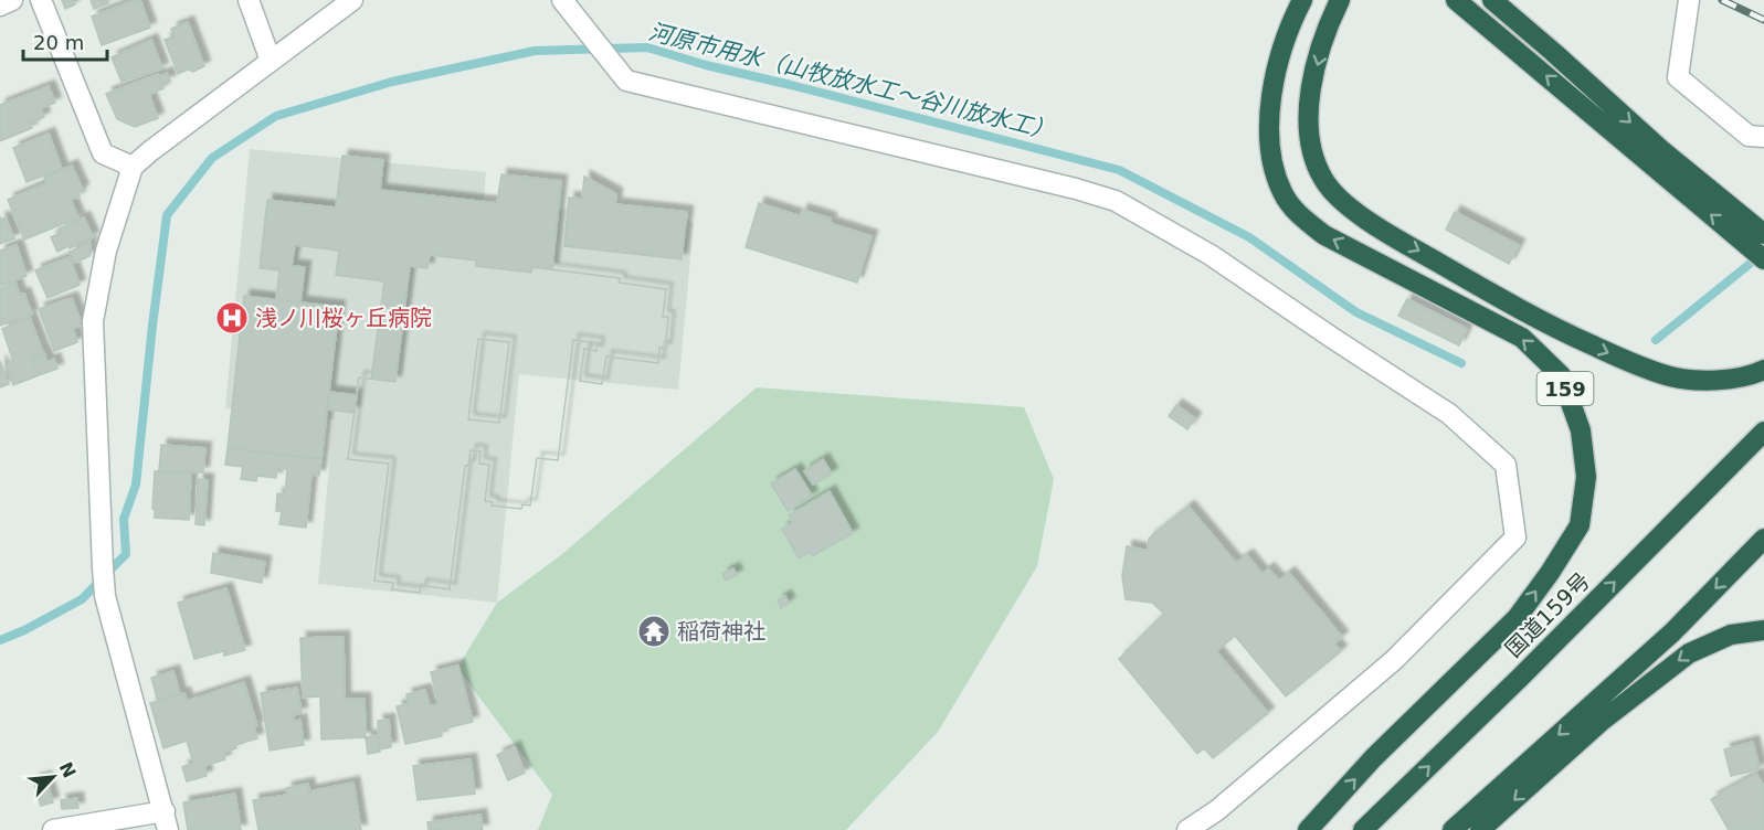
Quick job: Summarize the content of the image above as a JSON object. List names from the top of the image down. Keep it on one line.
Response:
{"streets":{"highway":["159","国道159号"]},"water":["河原市用水（山牧放水工～谷川放水工）"],"places":{"hospital":["浅ノ川桜ヶ丘病院"],"temple":["稲荷神社"]},"scale_bar":"20 m","north":"top right"}
